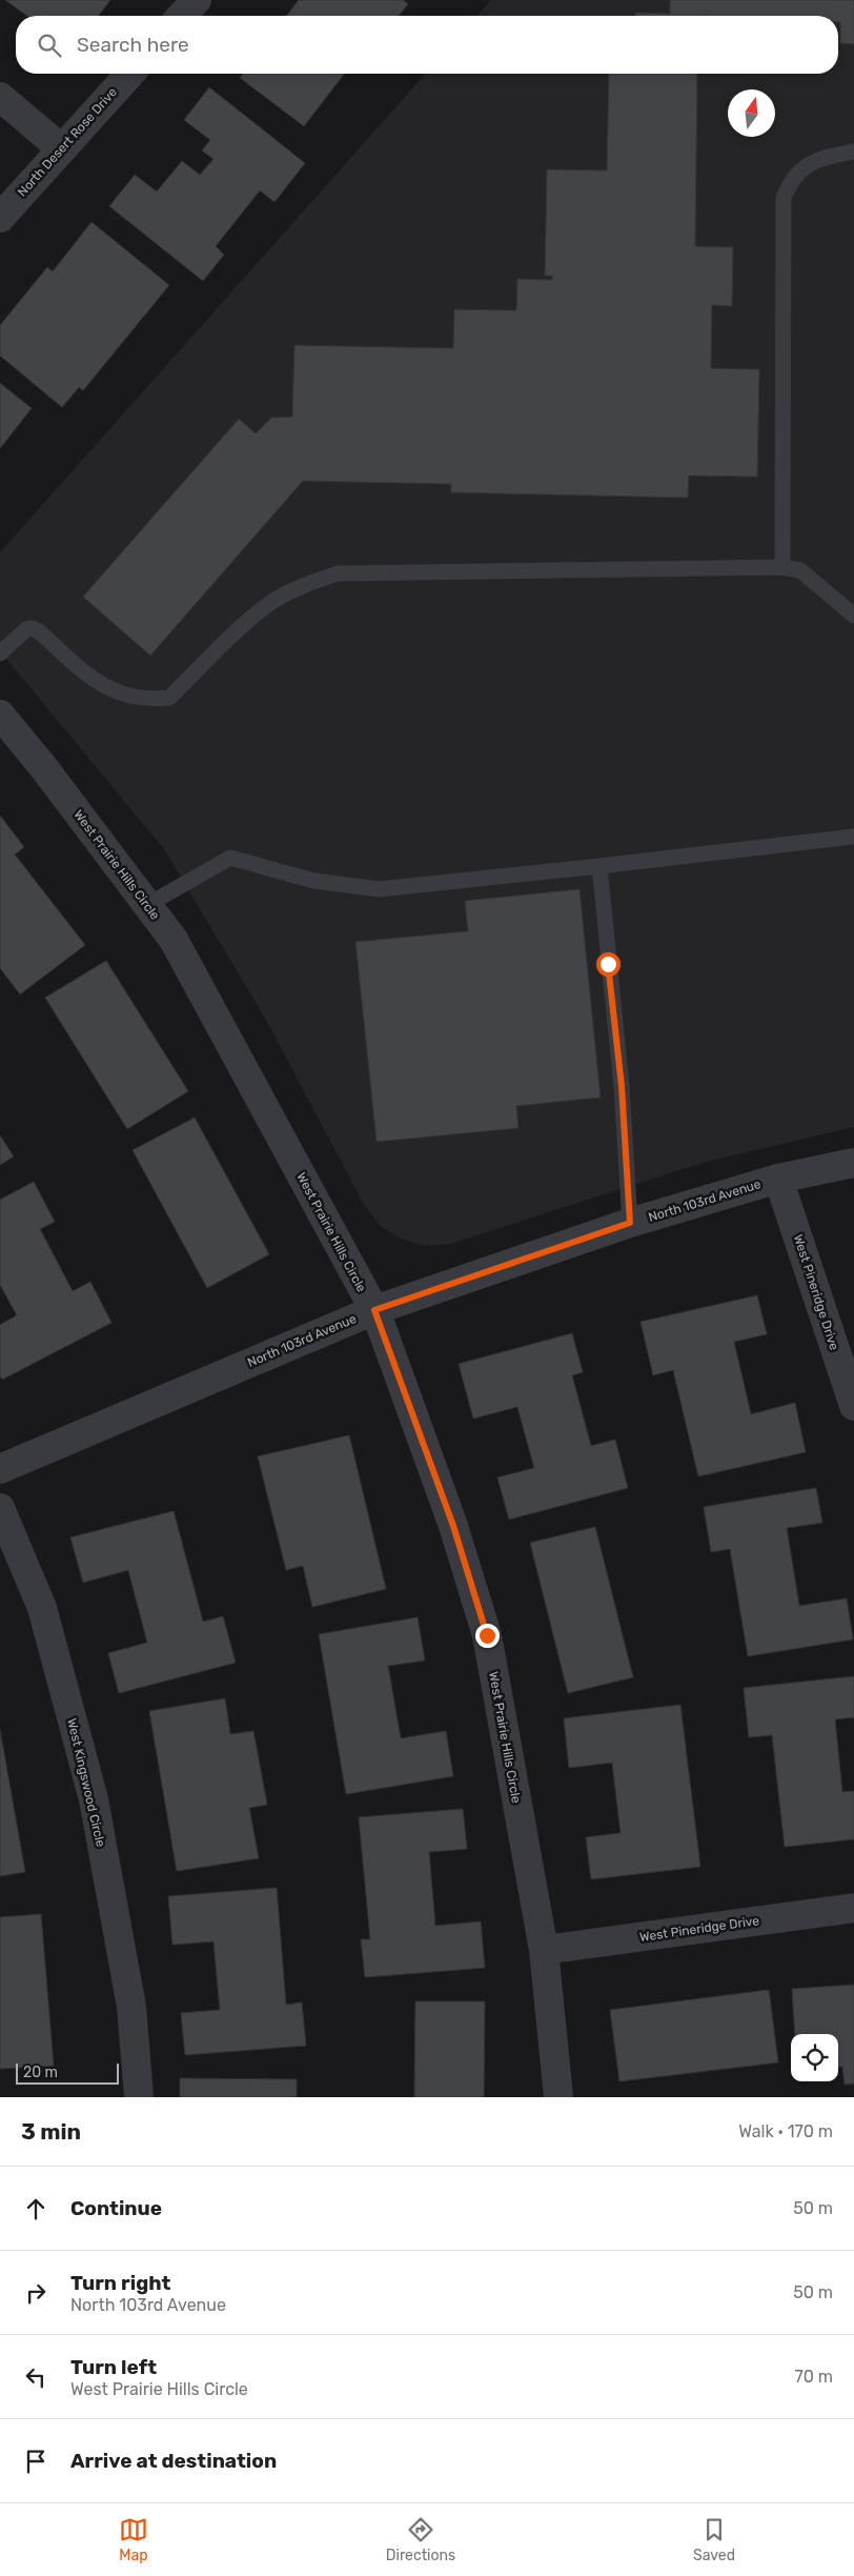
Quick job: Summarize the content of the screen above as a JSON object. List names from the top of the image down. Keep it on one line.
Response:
{"streets":{"street":["North Desert Rose Drive","West Prairie Hills Circle","North 103rd Avenue","West Pineridge Drive","West Kingswood Circle"]},"crossings":[["West Prairie Hills Circle","North 103rd Avenue"],["West Prairie Hills Circle","West Pineridge Drive"],["North 103rd Avenue","West Pineridge Drive"]],"scale_bar":"20 m","north":"top","page":{"search":"Search here","scale":"20 m","heading":["3 min","Walk · 170 m"],"list":[["Continue","50 m"],["Turn right","North 103rd Avenue","50 m"],["Turn left","West Prairie Hills Circle","70 m"],"Arrive at destination"],"nav":["Map","Directions","Saved"]}}
